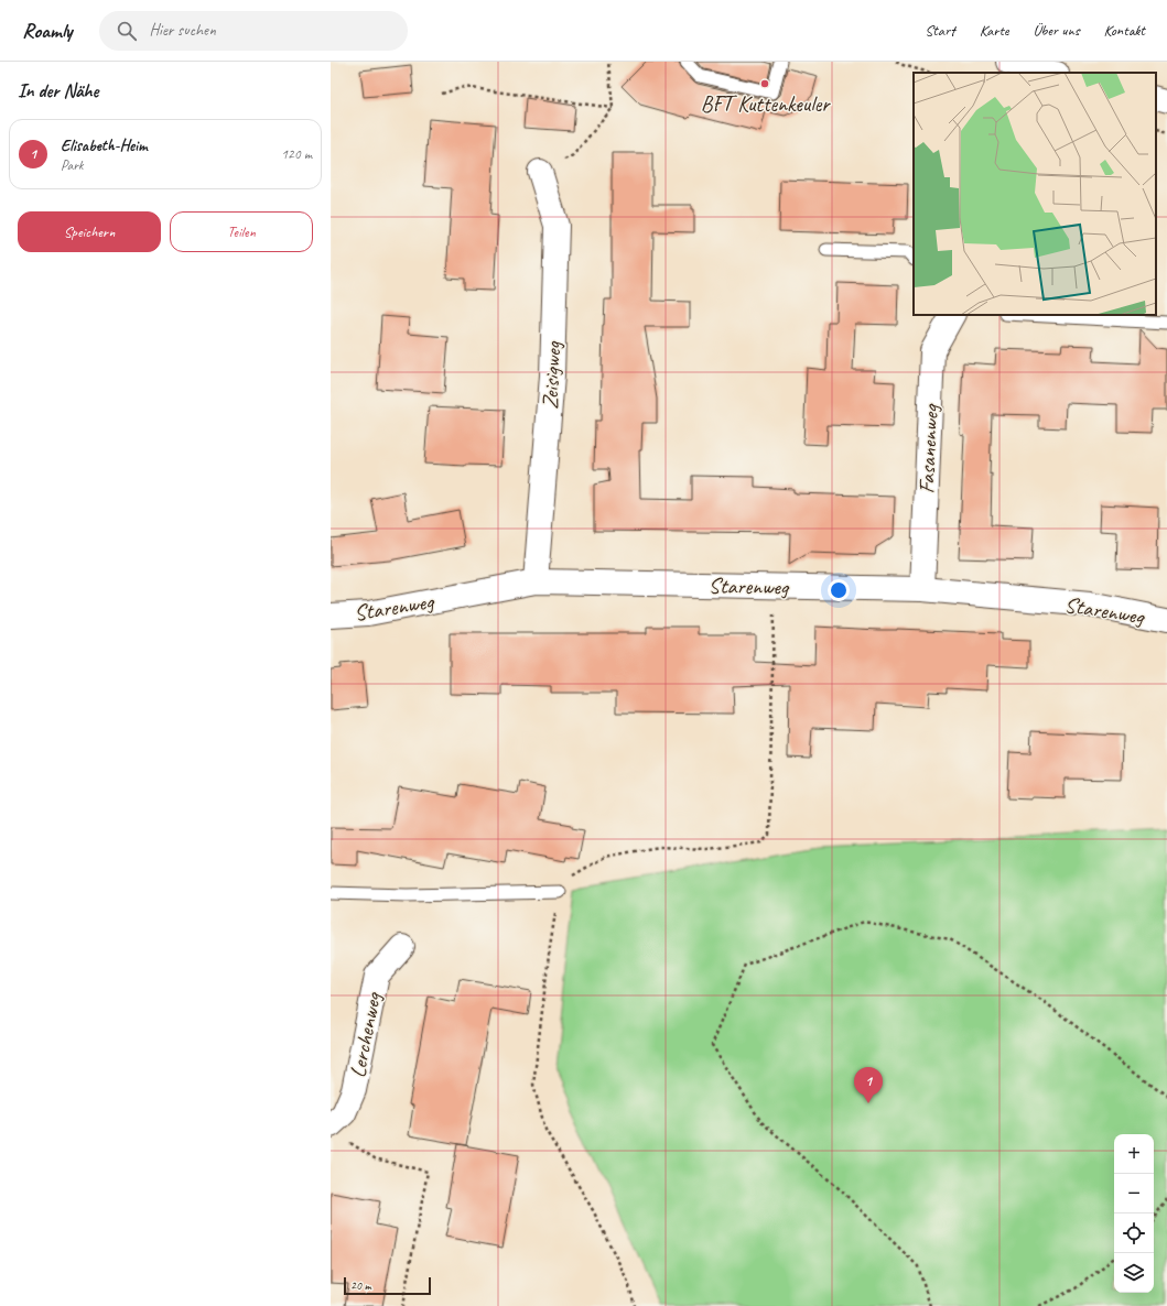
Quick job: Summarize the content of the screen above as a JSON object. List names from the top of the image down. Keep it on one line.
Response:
{"streets":{"street":["Zeisigweg","Fasanenweg","Starenweg","Lerchenweg"]},"crossings":[["Zeisigweg","Starenweg"],["Fasanenweg","Starenweg"]],"places":["BFT Kuttenkeuler"],"scale_bar":"20 m","page":{"header":"Roamly","search":"Hier suchen","nav":["Start","Karte","Über uns","Kontakt"],"heading":"In der Nähe","list":[{"mark":"1","name":"Elisabeth-Heim","note":"Park","value":"120 m"}],"buttons":["Speichern","Teilen"],"pins":"1","map_buttons":["+","−"],"scale":"20 m"}}
